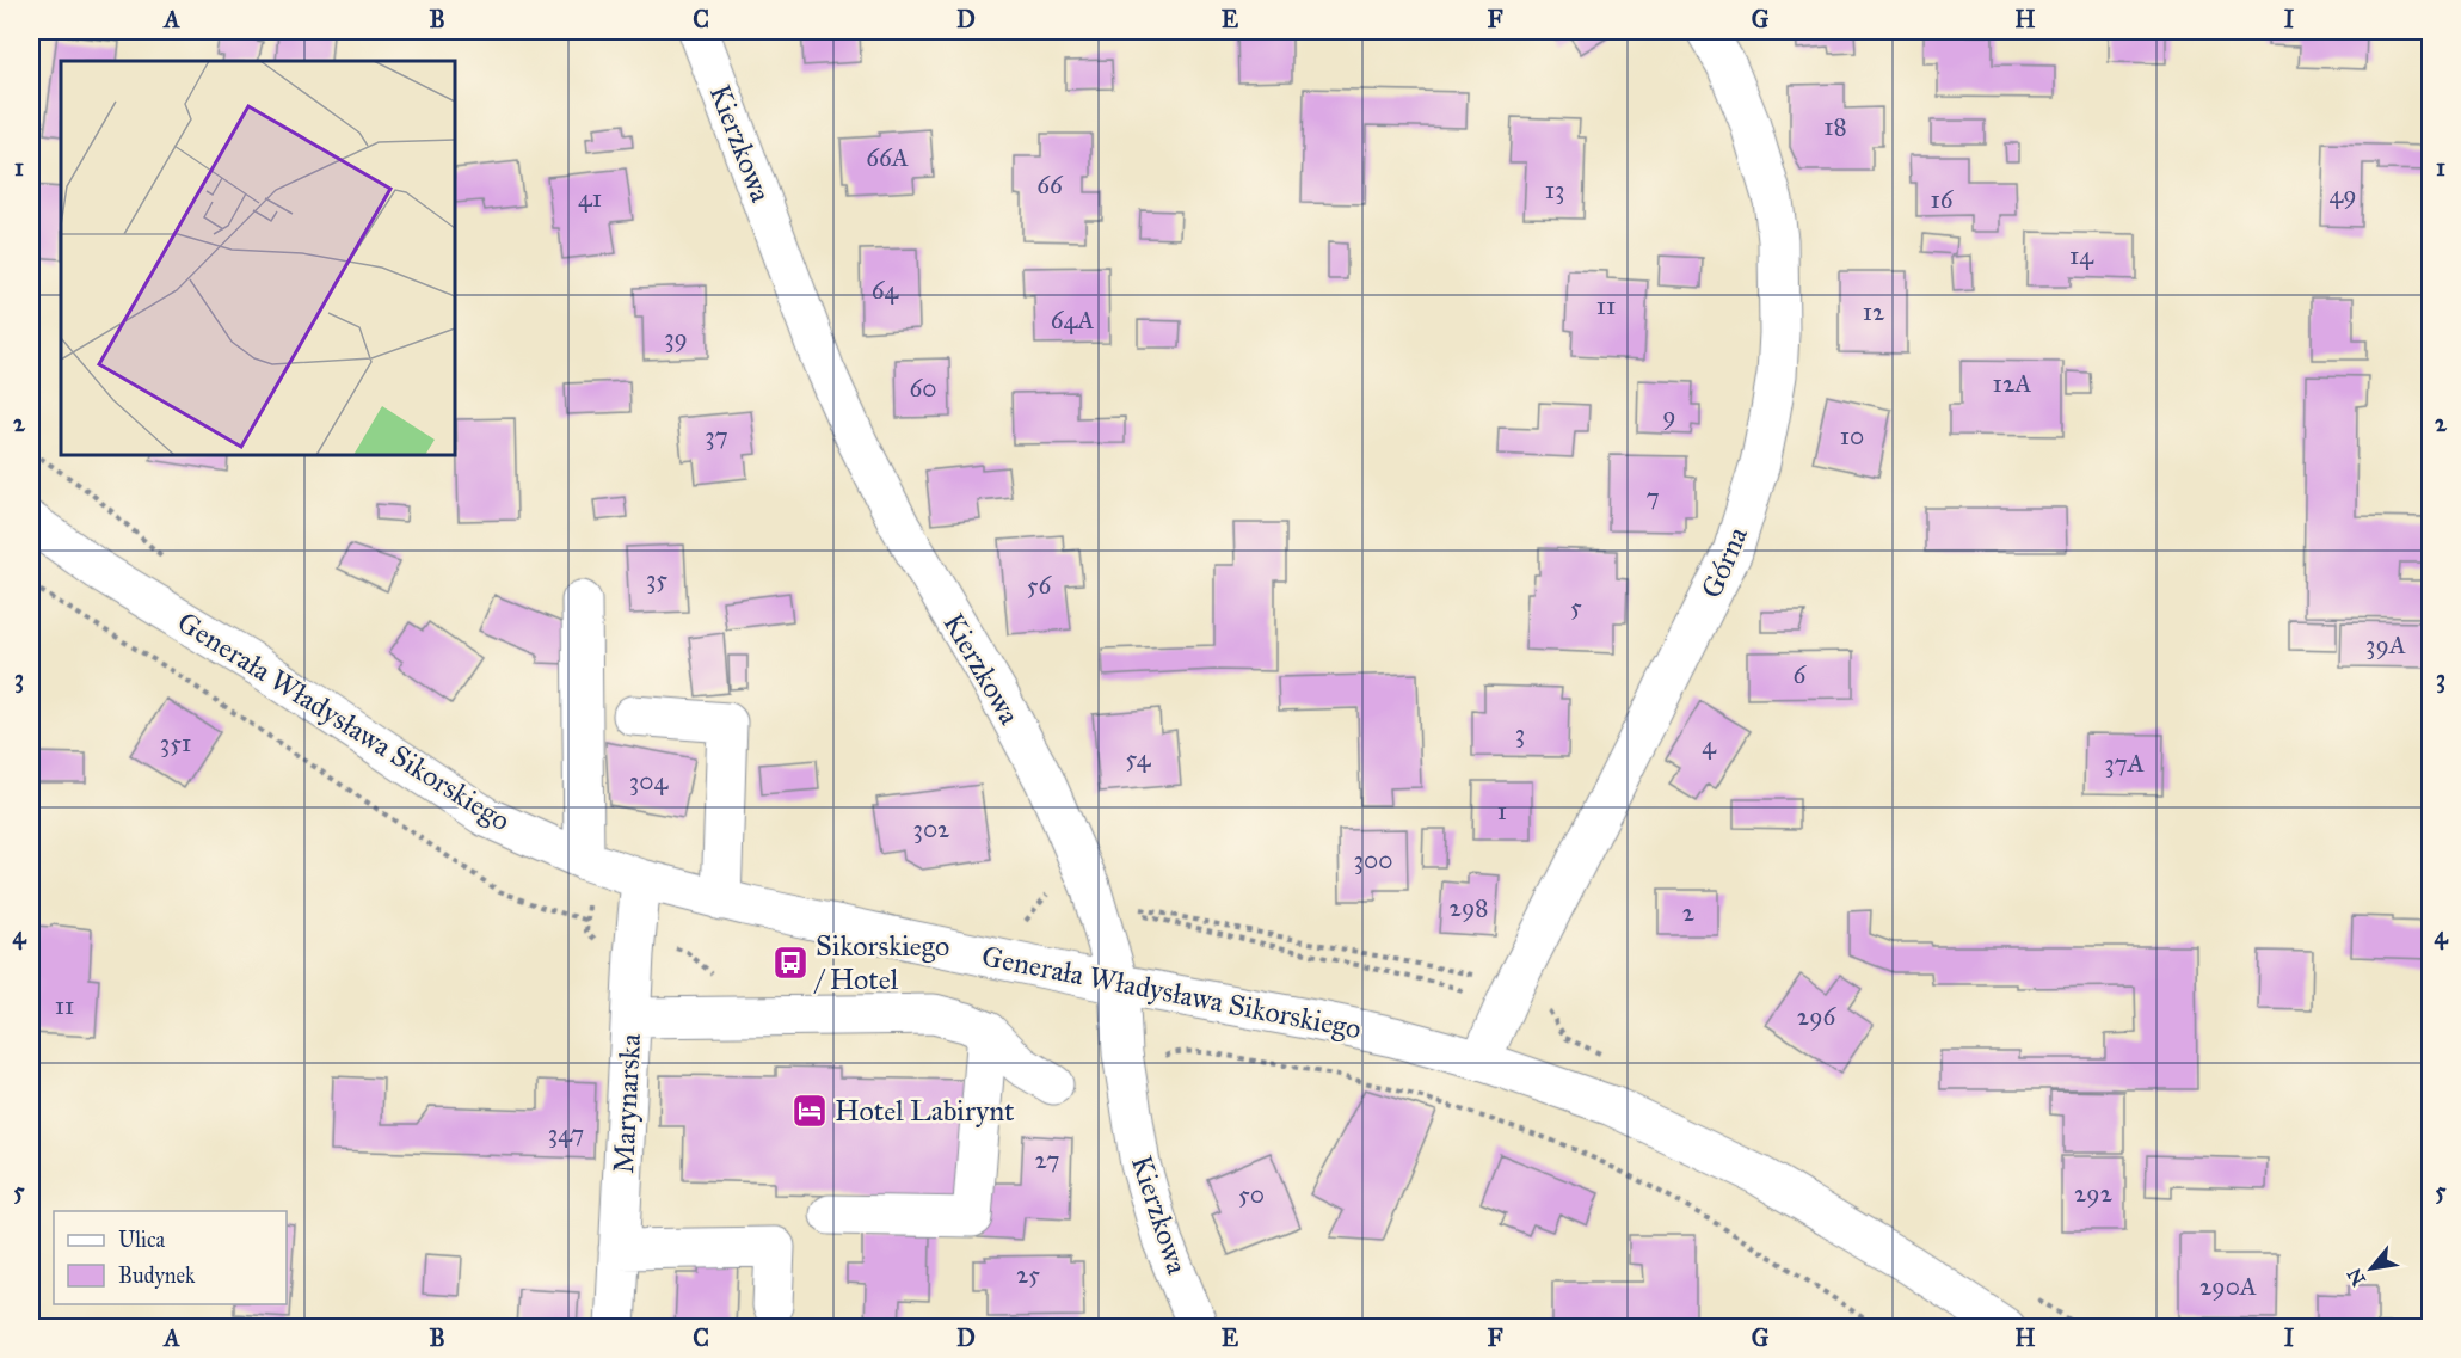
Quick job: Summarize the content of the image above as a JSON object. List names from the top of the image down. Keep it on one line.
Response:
{"streets":{"street":["Kierzkowa","Górna","Generała Władysława Sikorskiego","Marynarska"]},"crossings":[["Kierzkowa","Generała Władysława Sikorskiego"],["Górna","Generała Władysława Sikorskiego"],["Generała Władysława Sikorskiego","Marynarska"]],"places":{"bus stop":["Sikorskiego / Hotel"],"hotel":["Hotel Labirynt"]},"house_numbers":["18","66A","66","13","49","41","16","14","64","11","12","64A","39","12A","60","9","37","10","7","35","56","5","39A","6","3","351","4","54","37A","304","1","302","300","298","2","11","296","347","27","292","50","25","290A"],"legend":["Ulica","Budynek"],"north":"bottom left","grid":{"columns":["A","B","C","D","E","F","G","H","I"],"rows":["1","2","3","4","5"]}}
